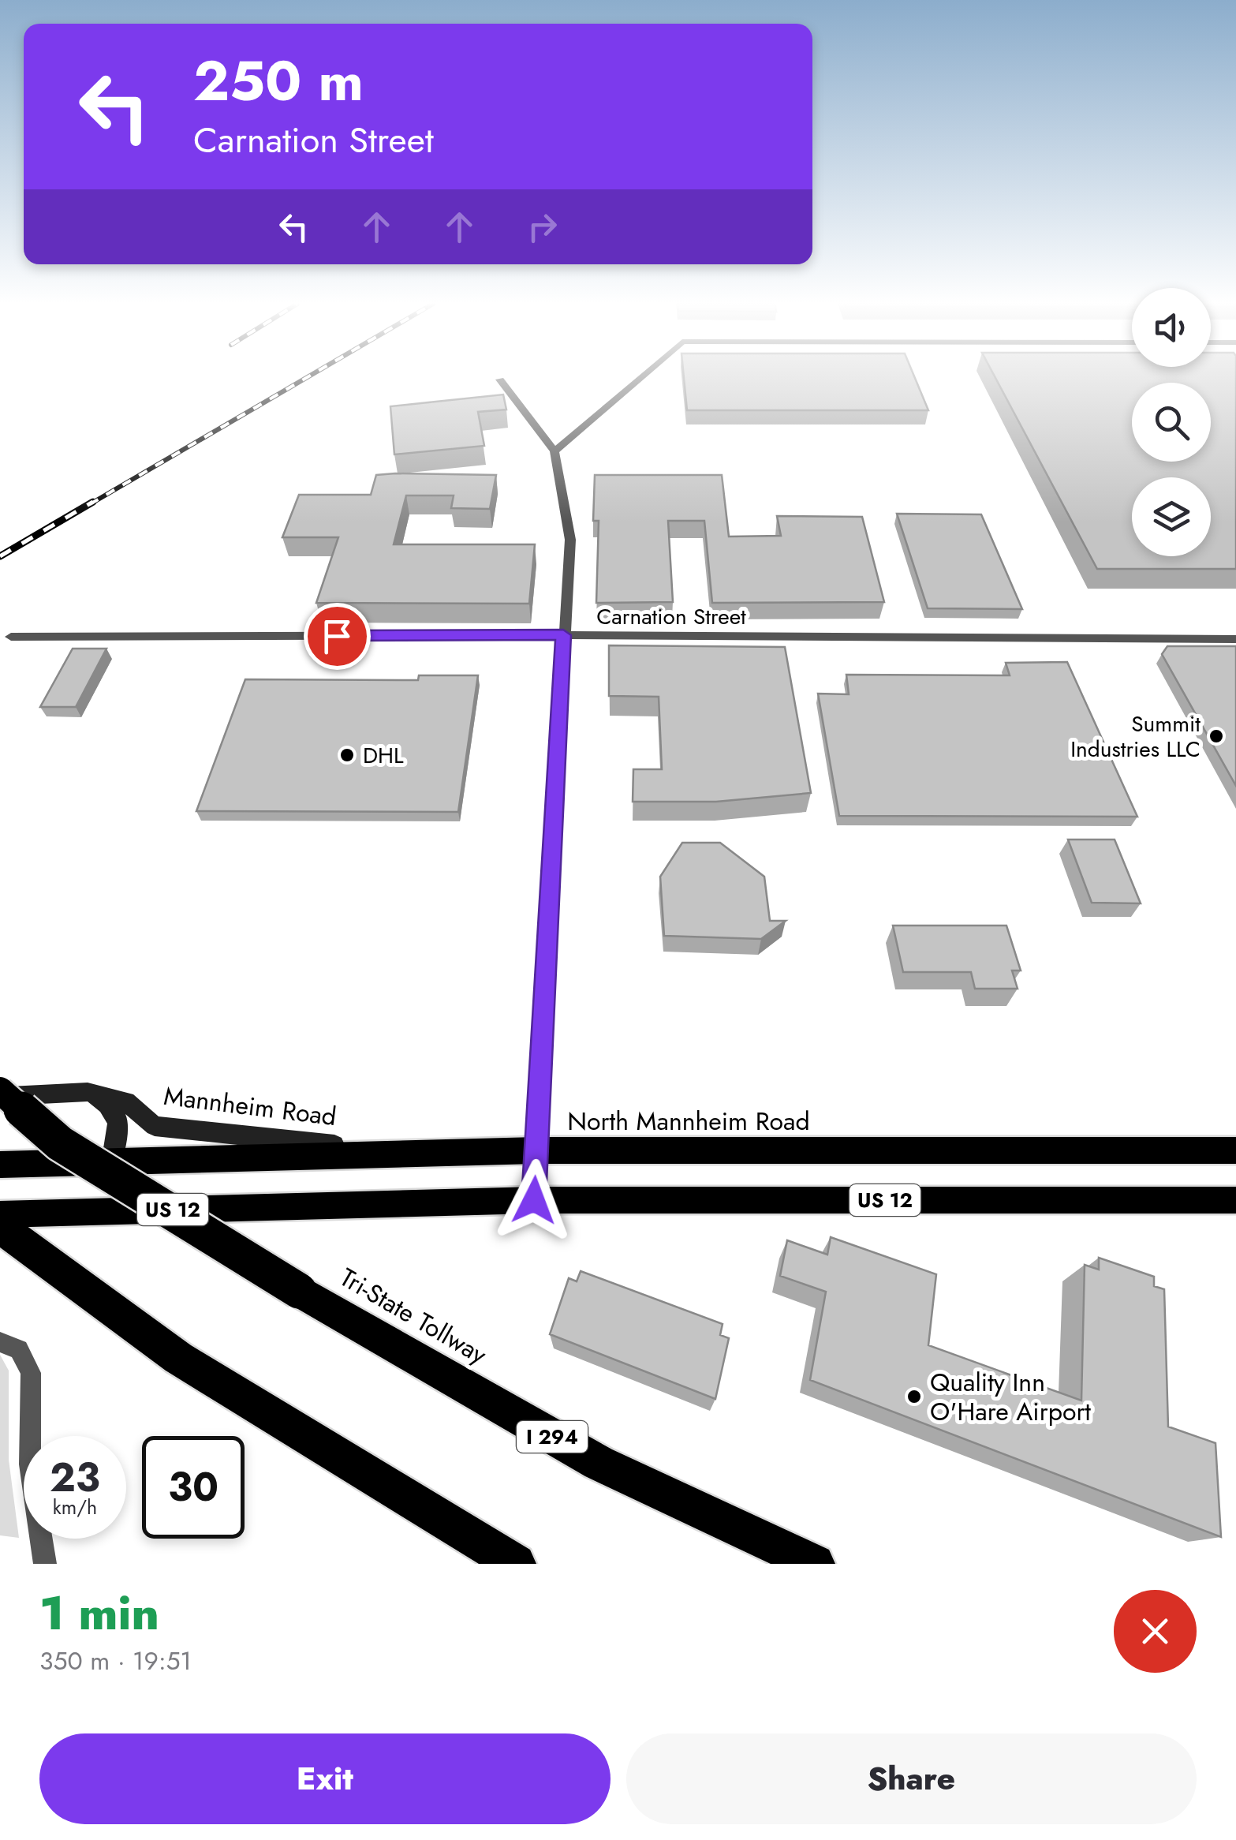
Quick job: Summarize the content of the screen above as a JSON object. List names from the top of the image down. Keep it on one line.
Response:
{"streets":{"highway":["Tri-State Tollway","I 294"],"main road":["North Mannheim Road","US 12"],"street":["Carnation Street","Mannheim Road"]},"crossings":[["Mannheim Road","North Mannheim Road"],["Mannheim Road","Tri-State Tollway"]],"places":["Summit Industries LLC","DHL","Quality Inn O'Hare Airport"],"page":{"turn":["250 m","Carnation Street"],"speed":"23 km/h","limit":"30","heading":["1 min","350 m · 19:51"],"buttons":["Exit","Share"]}}
